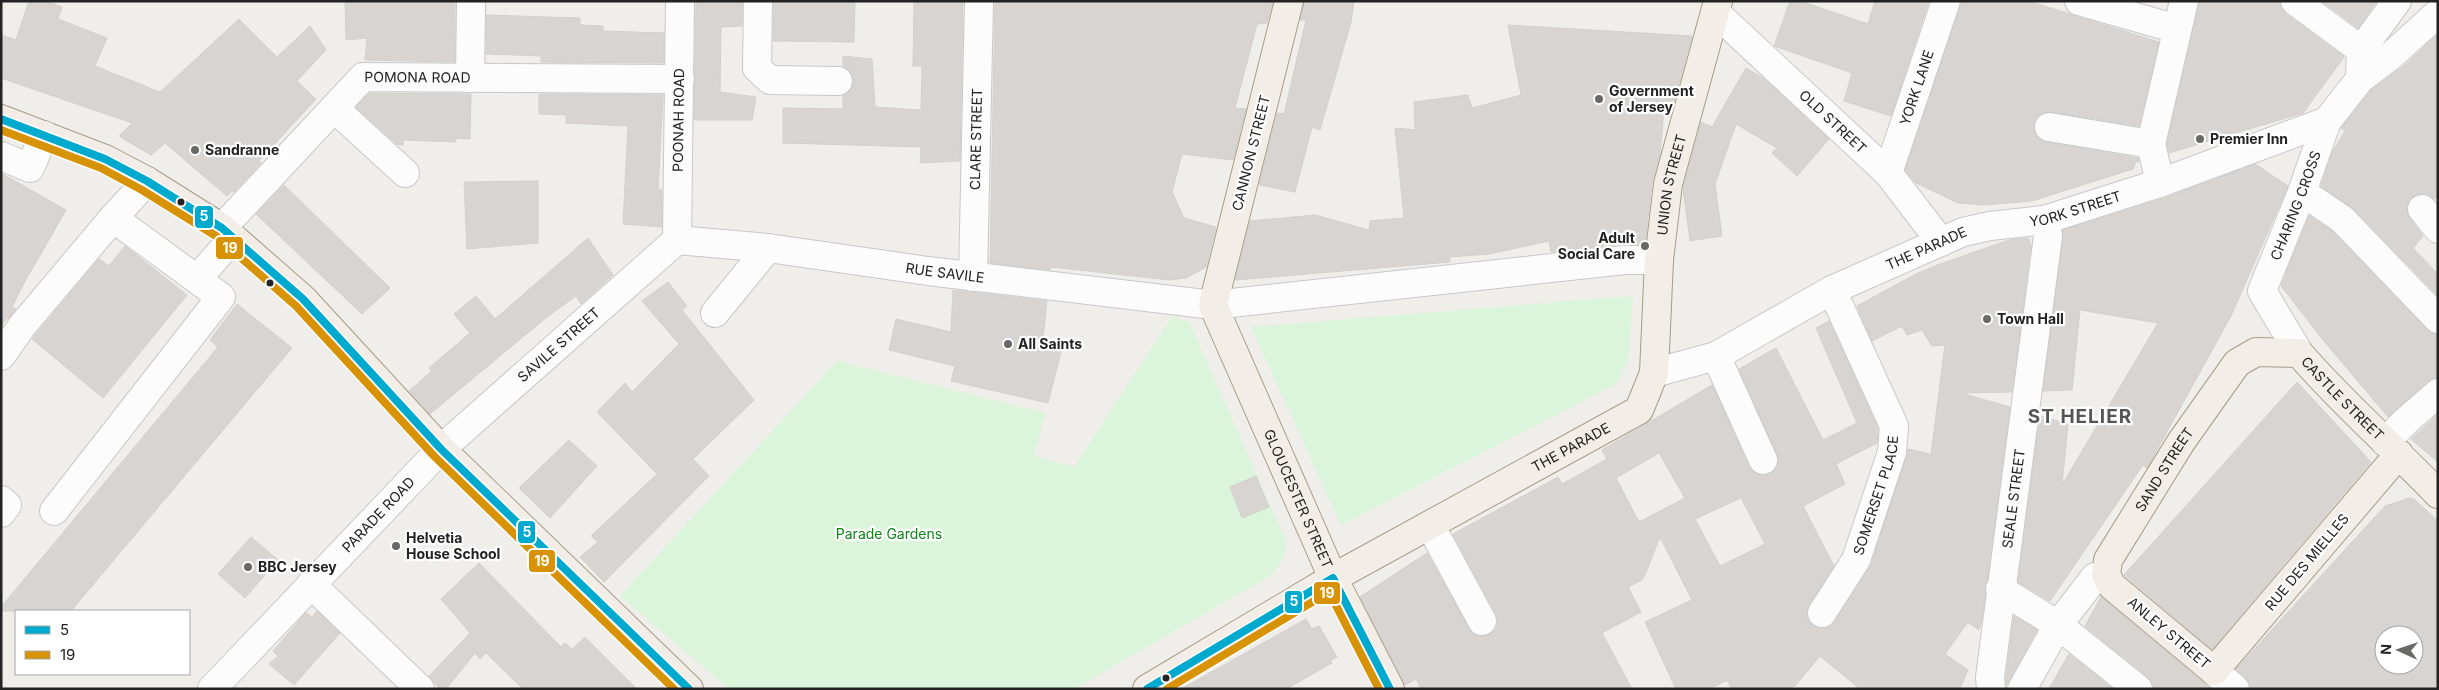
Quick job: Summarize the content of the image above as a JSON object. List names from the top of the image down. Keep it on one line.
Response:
{"streets":{"main road":["CANNON STREET","UNION STREET","THE PARADE","CASTLE STREET","SAND STREET","GLOUCESTER STREET","RUE DES MIELLES","ANLEY STREET"],"street":["POMONA ROAD","YORK LANE","POONAH ROAD","OLD STREET","CLARE STREET","CHARING CROSS","YORK STREET","RUE SAVILE","SAVILE STREET","SOMERSET PLACE","SEALE STREET","PARADE ROAD"]},"crossings":[["POMONA ROAD","POONAH ROAD"],["YORK LANE","OLD STREET"],["POONAH ROAD","RUE SAVILE"],["POONAH ROAD","SAVILE STREET"],["OLD STREET","UNION STREET"],["OLD STREET","THE PARADE"],["CLARE STREET","RUE SAVILE"],["CANNON STREET","RUE SAVILE"],["CANNON STREET","GLOUCESTER STREET"],["UNION STREET","THE PARADE"],["CHARING CROSS","YORK STREET"],["CHARING CROSS","CASTLE STREET"],["YORK STREET","THE PARADE"],["YORK STREET","SEALE STREET"],["THE PARADE","SOMERSET PLACE"],["THE PARADE","GLOUCESTER STREET"],["RUE SAVILE","SAVILE STREET"],["RUE SAVILE","GLOUCESTER STREET"],["SAVILE STREET","PARADE ROAD"],["CASTLE STREET","SAND STREET"],["CASTLE STREET","RUE DES MIELLES"],["SAND STREET","ANLEY STREET"],["RUE DES MIELLES","ANLEY STREET"]],"districts":["ST HELIER"],"parks":["Parade Gardens"],"places":["Government of Jersey","Premier Inn","Sandranne","Adult Social Care","Town Hall","All Saints","Helvetia House School","BBC Jersey"],"lines":["transit line 5","transit line 19"],"legend":["5","19"],"north":"left"}
